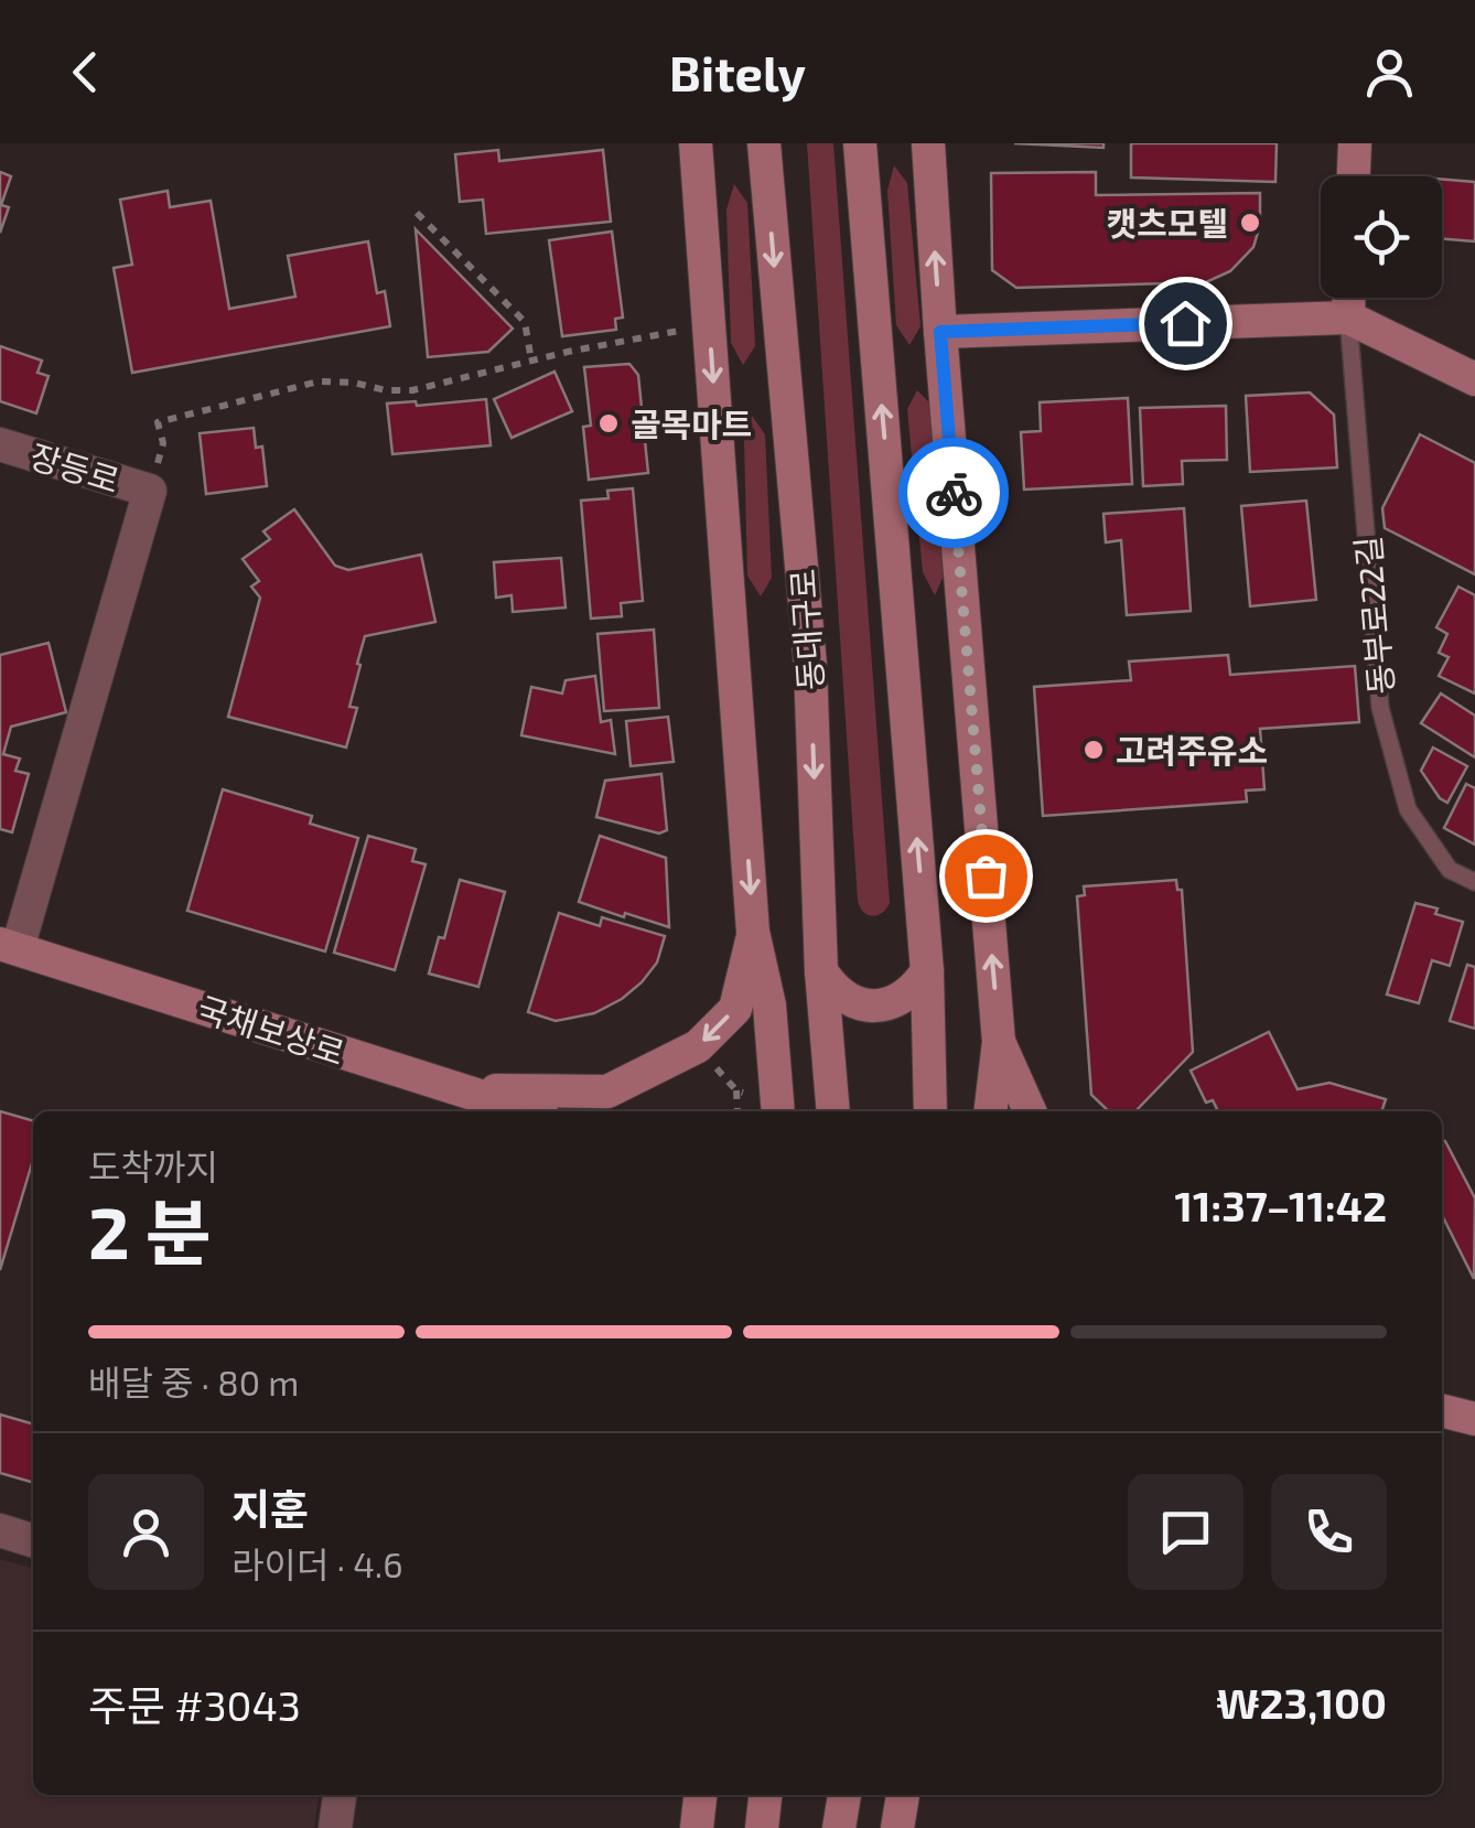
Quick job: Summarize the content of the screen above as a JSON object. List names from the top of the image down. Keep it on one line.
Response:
{"streets":{"main road":["동부로22길","동대구로","국채보상로"],"street":["장등로"]},"places":["캣츠모텔","골목마트","고려주유소"],"page":{"header":"Bitely","heading":["2 분","도착까지","11:37–11:42"],"panel":["지훈","라이더 · 4.6","주문 #3043","₩23,100"],"bar":"배달 중 · 80 m"}}
